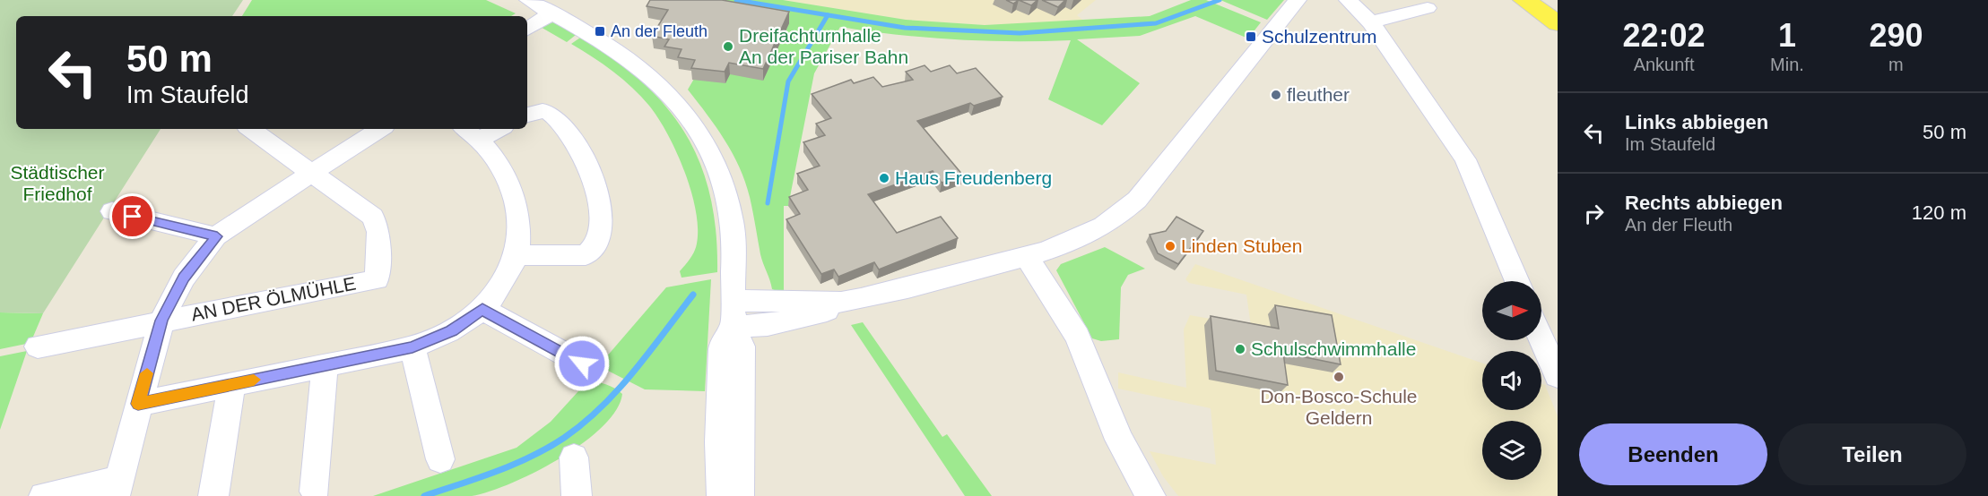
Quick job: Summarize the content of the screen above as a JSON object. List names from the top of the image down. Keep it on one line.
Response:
{"streets":{"street":["AN DER ÖLMÜHLE"]},"parks":["Städtischer Friedhof"],"places":{"transit":["An der Fleuth","Schulzentrum"],"other":["Dreifachturnhalle An der Pariser Bahn","fleuther","Haus Freudenberg","Linden Stuben","Schulschwimmhalle","Don-Bosco-Schule Geldern"]},"north":"right","page":{"eta":["22:02","Ankunft","1","Min.","290","m"],"turn":["50 m","Im Staufeld"],"list":[{"name":"Links abbiegen","note":"Im Staufeld","value":"50 m"},{"name":"Rechts abbiegen","note":"An der Fleuth","value":"120 m"}],"buttons":["Beenden","Teilen"]}}
